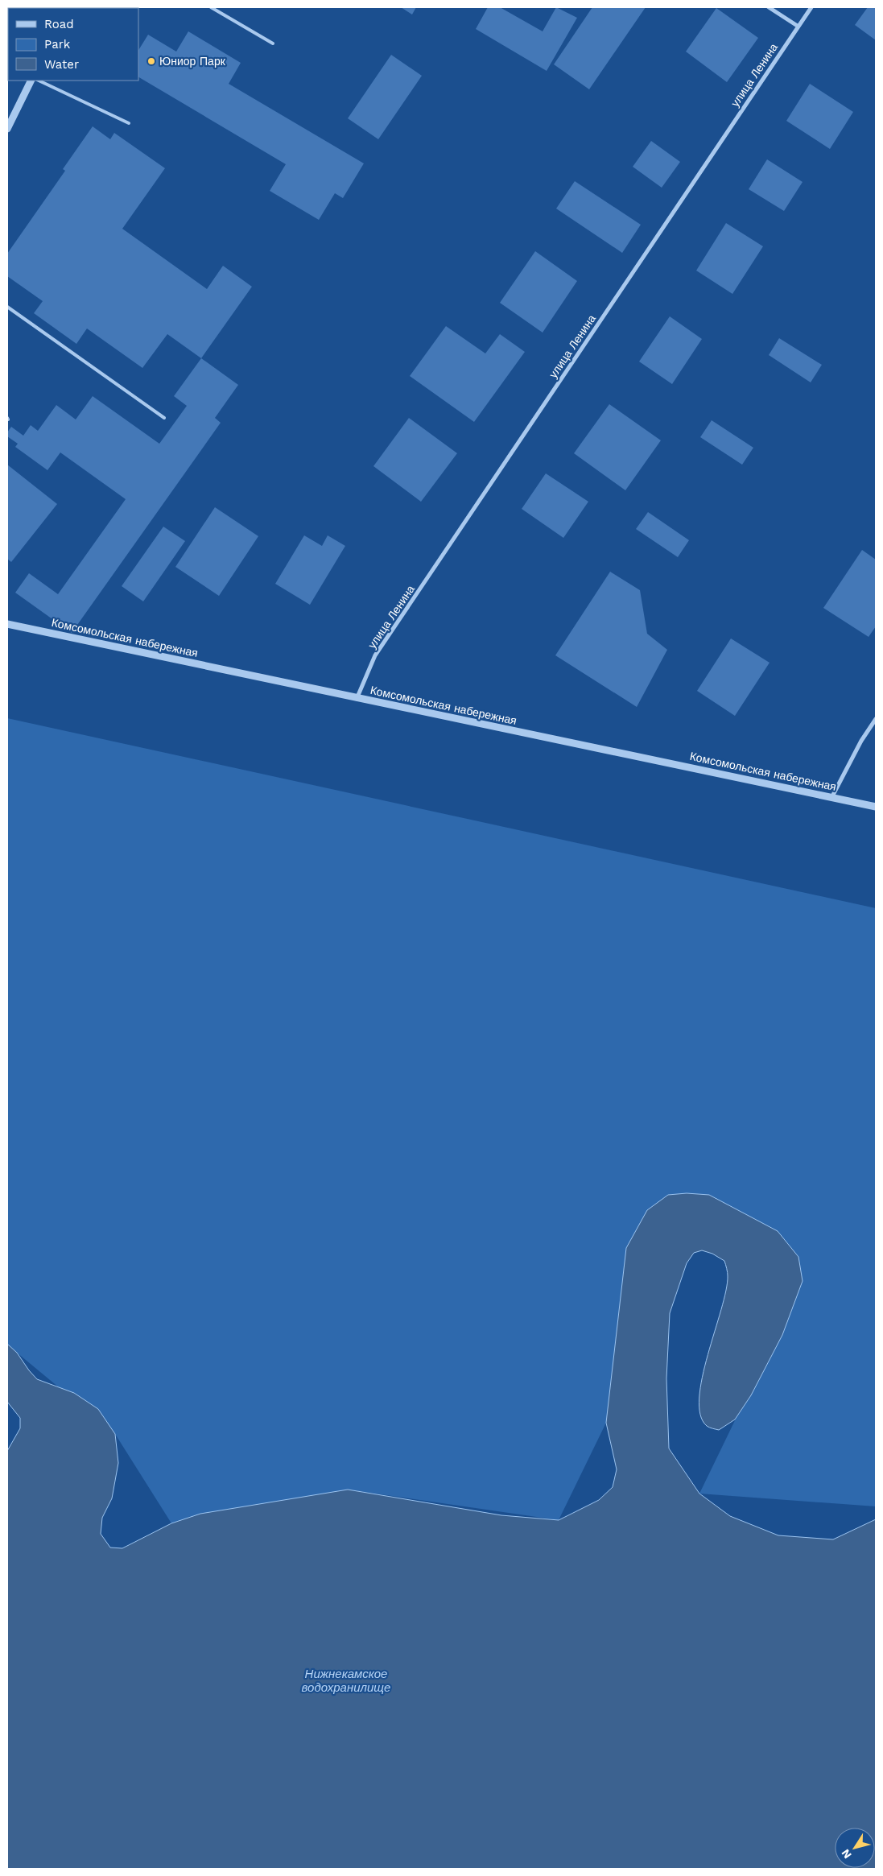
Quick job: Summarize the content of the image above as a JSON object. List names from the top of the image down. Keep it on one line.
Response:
{"streets":{"street":["улица Ленина","Комсомольская набережная"]},"crossings":[["улица Ленина","Комсомольская набережная"]],"water":["Нижнекамское водохранилище"],"places":["Юниор Парк"],"legend":["Road","Park","Water"],"north":"bottom left"}
